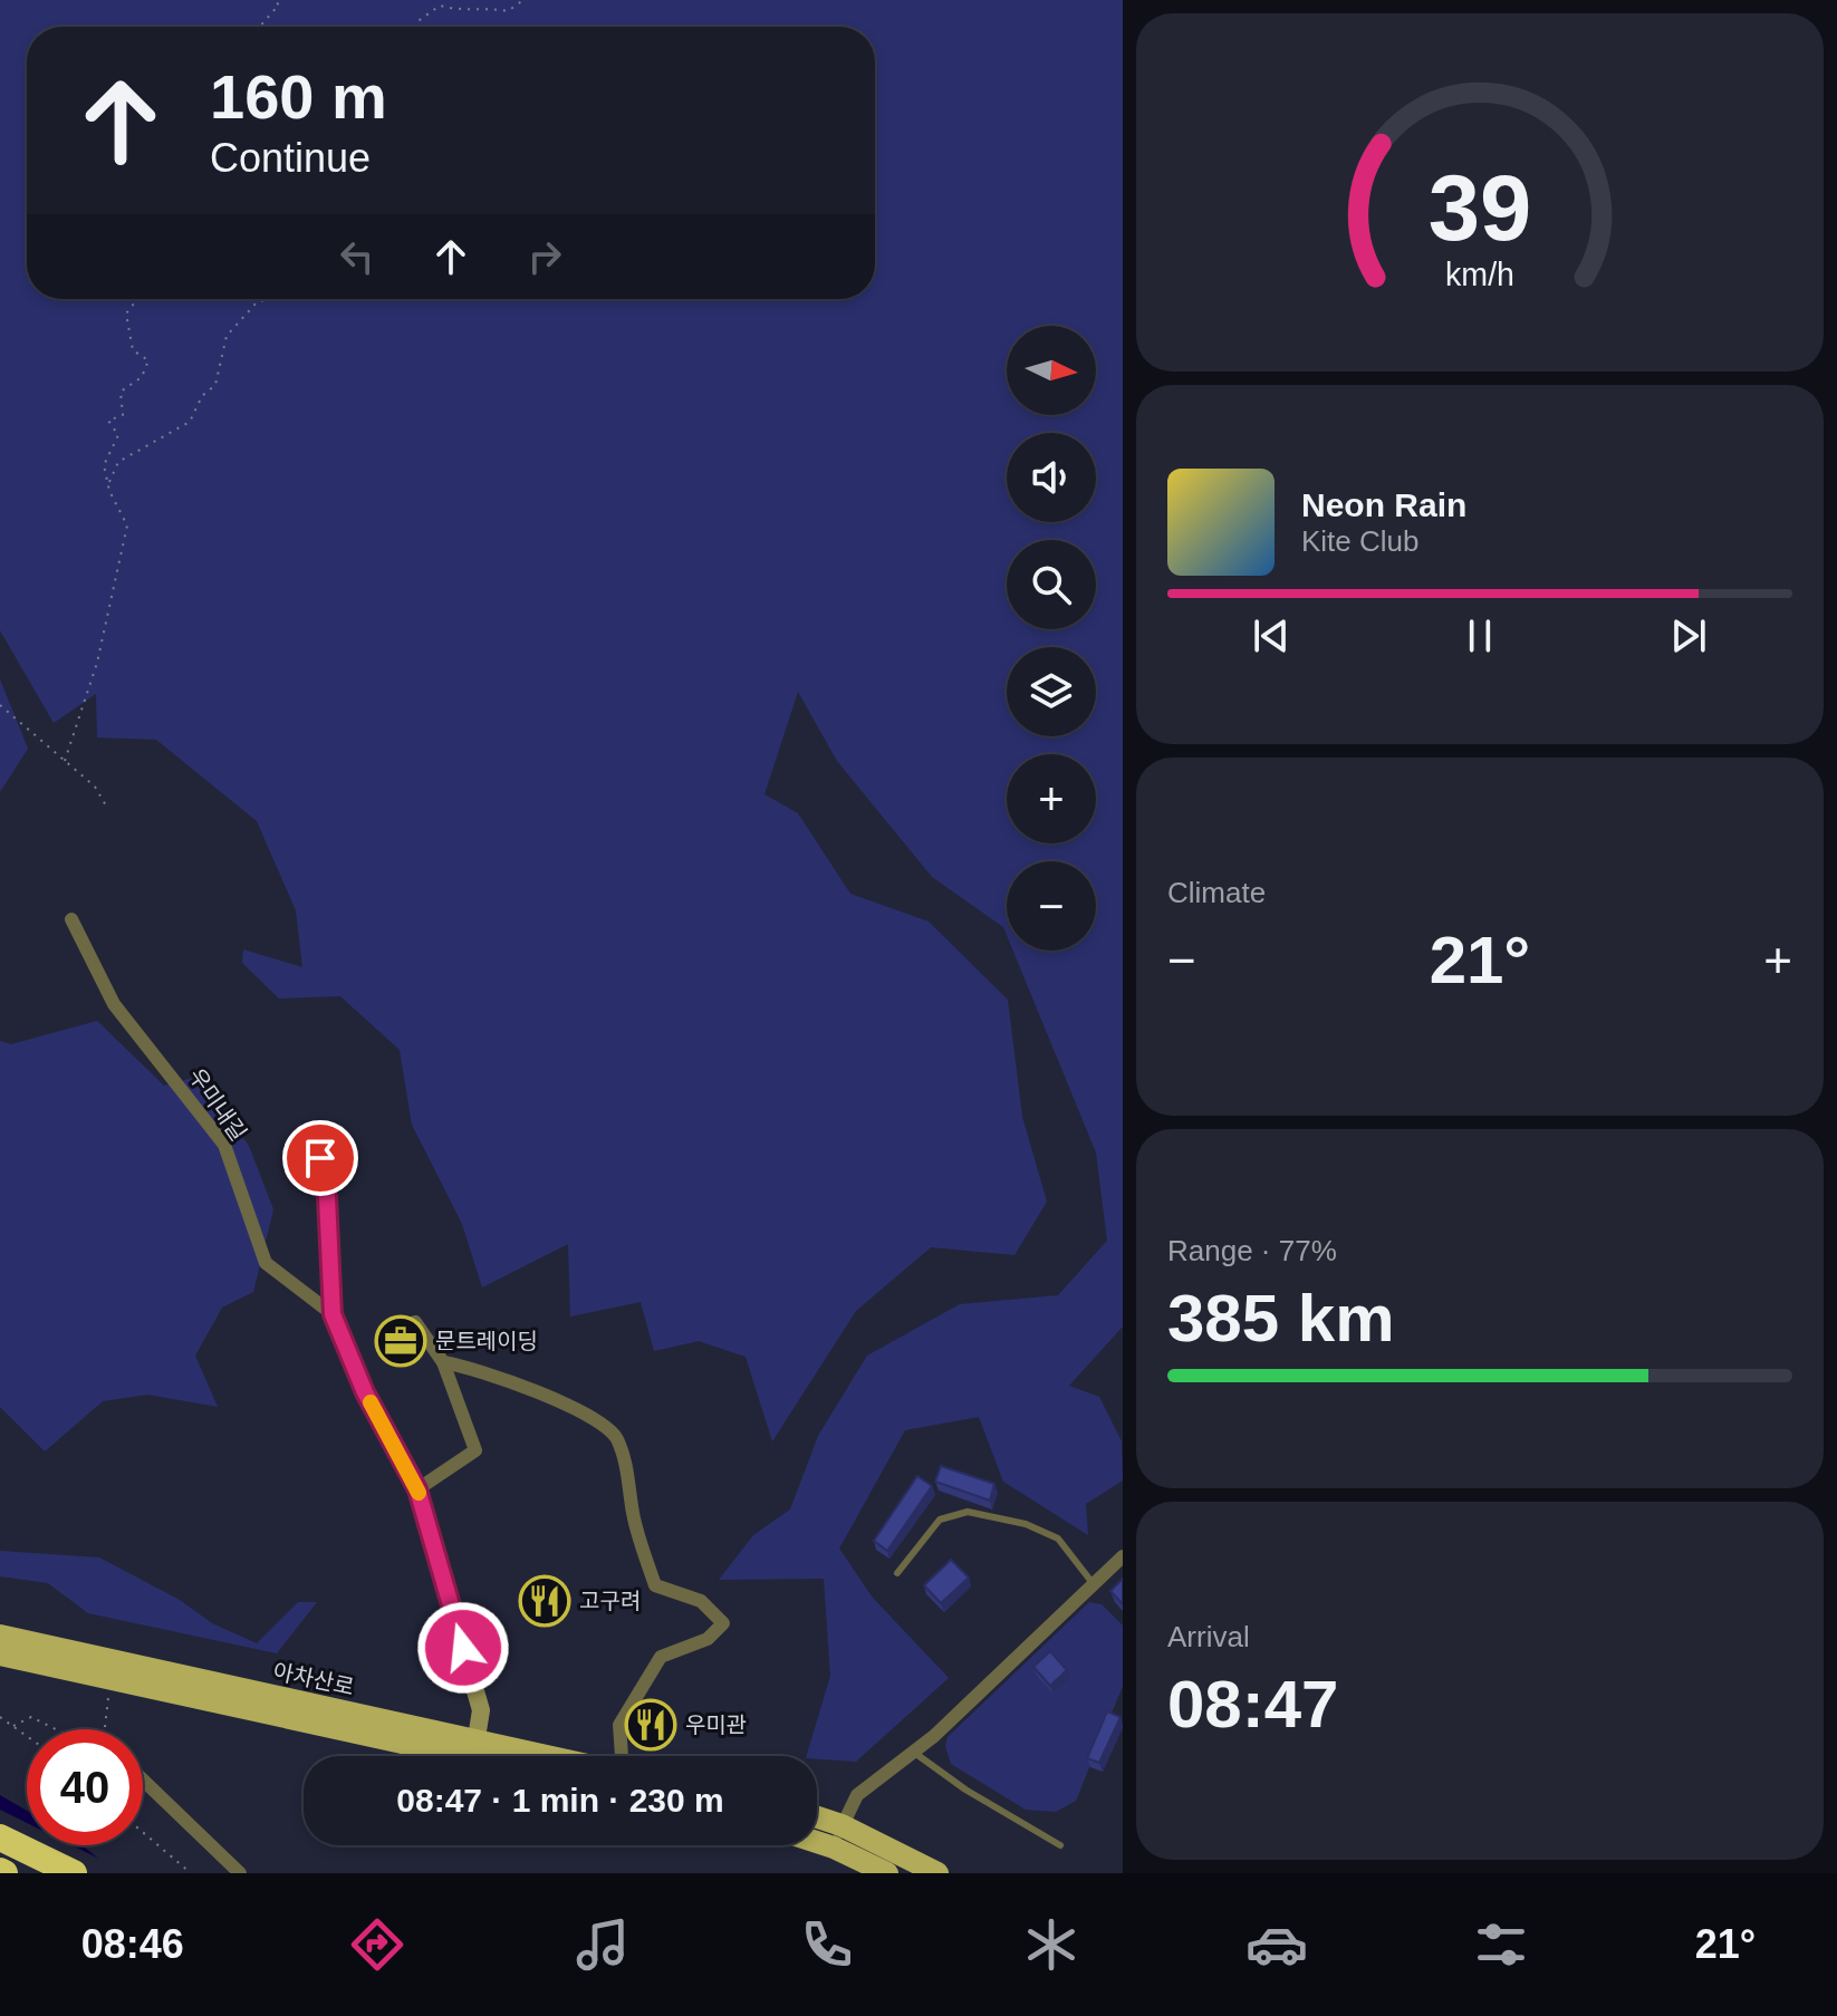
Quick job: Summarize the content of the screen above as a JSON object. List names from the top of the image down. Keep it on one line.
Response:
{"streets":{"main road":["아차산로"],"street":["우미내길"]},"places":{"office":["문트레이딩"],"restaurant":["고구려","우미관"]},"north":"right","page":{"turn":["160 m","Continue"],"map_buttons":["+","−"],"song":["Neon Rain","Kite Club"],"tile":["Climate",["Range · 77%","385 km"],["Arrival","08:47"]],"heat":["−","21°","+"],"limit":"40","trip":"08:47 · 1 min · 230 m","tabs":["08:46","21°"],"gauge":["39","km/h"]}}
